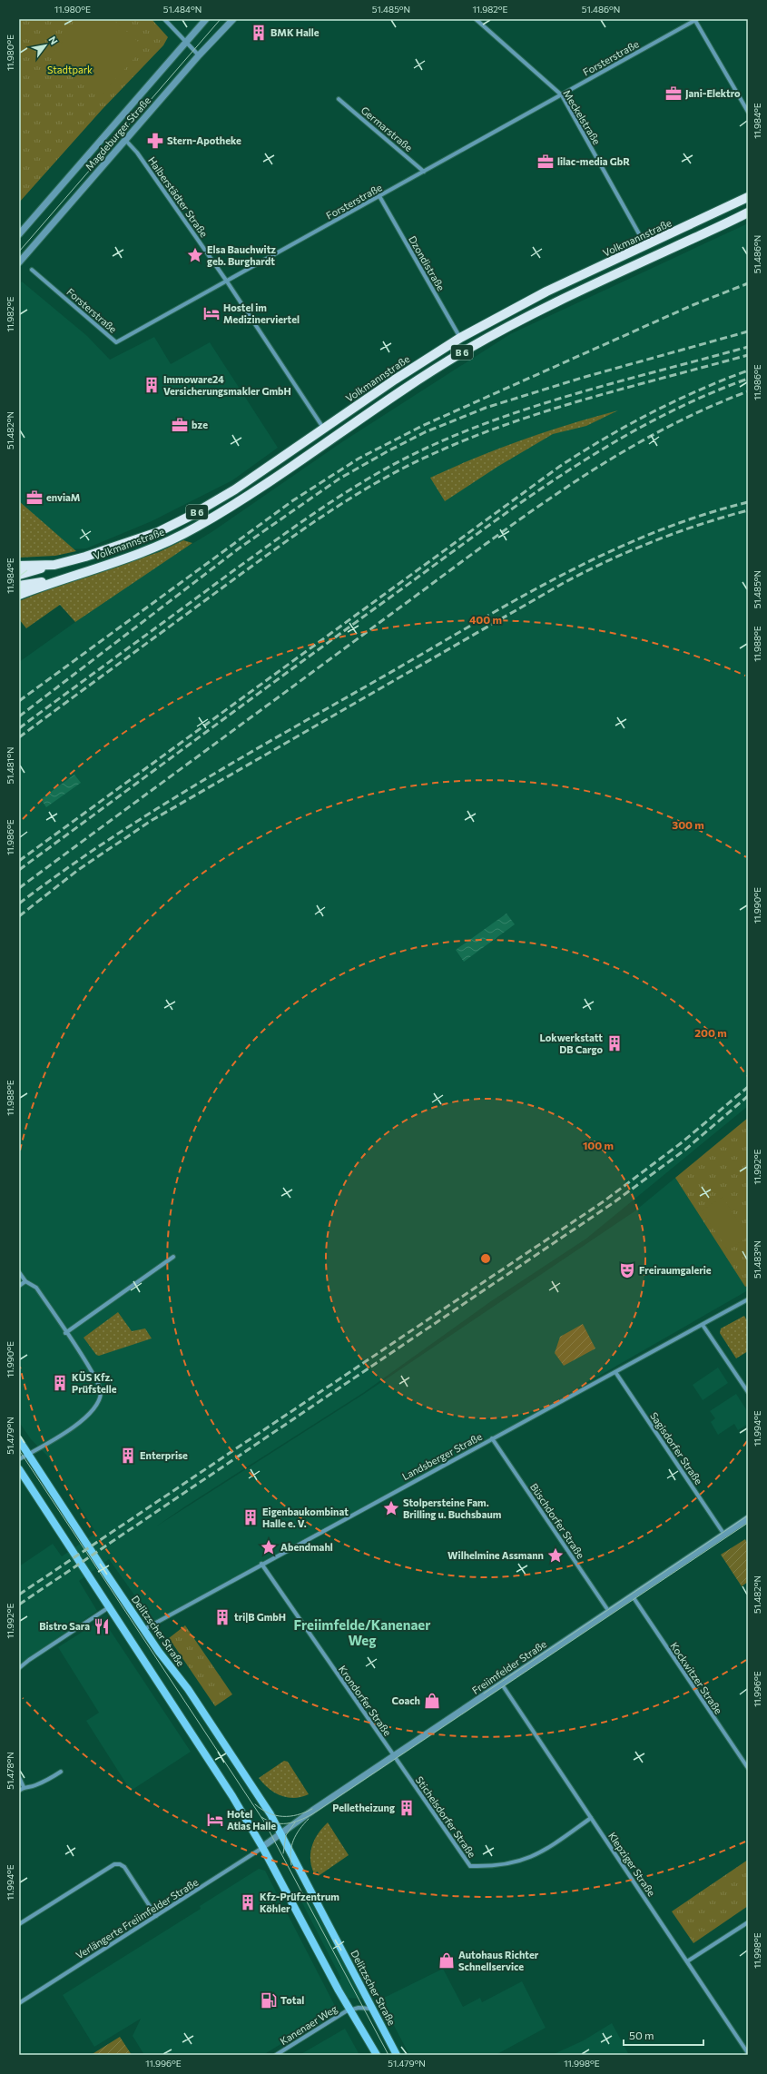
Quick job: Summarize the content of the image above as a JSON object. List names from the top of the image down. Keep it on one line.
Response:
{"streets":{"main road":["Volkmannstraße","B 6","Delitzscher Straße"],"street":["Forsterstraße","Meckelstraße","Germarstraße","Magdeburger Straße","Halberstädter Straße","Dzondistraße","Sagisdorfer Straße","Landsberger Straße","Büschdorfer Straße","Freiimfelder Straße","Kockwitzer Straße","Krondorfer Straße","Stichelsdorfer Straße","Klepziger Straße","Verlängerte Freiimfelder Straße","Kanenaer Weg"]},"crossings":[["Forsterstraße","Meckelstraße"],["Forsterstraße","Germarstraße"],["Forsterstraße","Halberstädter Straße"],["Forsterstraße","Dzondistraße"],["Meckelstraße","Volkmannstraße"],["Magdeburger Straße","Halberstädter Straße"],["Halberstädter Straße","Volkmannstraße"],["Volkmannstraße","Dzondistraße"],["Volkmannstraße","B 6"],["Sagisdorfer Straße","Landsberger Straße"],["Sagisdorfer Straße","Freiimfelder Straße"],["Landsberger Straße","Büschdorfer Straße"],["Landsberger Straße","Delitzscher Straße"],["Landsberger Straße","Krondorfer Straße"],["Büschdorfer Straße","Freiimfelder Straße"],["Delitzscher Straße","Freiimfelder Straße"],["Delitzscher Straße","Kanenaer Weg"],["Freiimfelder Straße","Kockwitzer Straße"],["Freiimfelder Straße","Krondorfer Straße"],["Freiimfelder Straße","Stichelsdorfer Straße"],["Freiimfelder Straße","Klepziger Straße"],["Krondorfer Straße","Stichelsdorfer Straße"],["Stichelsdorfer Straße","Klepziger Straße"]],"districts":["Freiimfelde/Kanenaer Weg"],"parks":["Stadtpark"],"places":{"building":["BMK Halle","Immoware24 Versicherungsmakler GmbH","Lokwerkstatt DB Cargo","KÜS Kfz. Prüfstelle","Enterprise","Eigenbaukombinat Halle e. V.","tri|B GmbH","Pelletheizung","Kfz-Prüfzentrum Köhler"],"office":["Jani-Elektro","lilac-media GbR","bze","enviaM"],"pharmacy":["Stern-Apotheke"],"place":["Elsa Bauchwitz geb. Burghardt","Stolpersteine Fam. Brilling u. Buchsbaum","Abendmahl","Wilhelmine Assmann"],"hotel":["Hostel im Medizinerviertel","Hotel Atlas Halle"],"theatre":["Freiraumgalerie"],"restaurant":["Bistro Sara"],"shop":["Coach","Autohaus Richter Schnellservice"],"fuel station":["Total"]},"scale_bar":"50 m","north":"top right","coordinates":["11.980°E","51.484°N","51.485°N","11.982°E","51.486°N","11.984°E","11.986°E","51.482°N","11.988°E","51.481°N","11.990°E","11.992°E","51.483°N","11.994°E","51.479°N","11.996°E","51.478°N","11.998°E"],"rings":["400 m","300 m","200 m","100 m"]}
